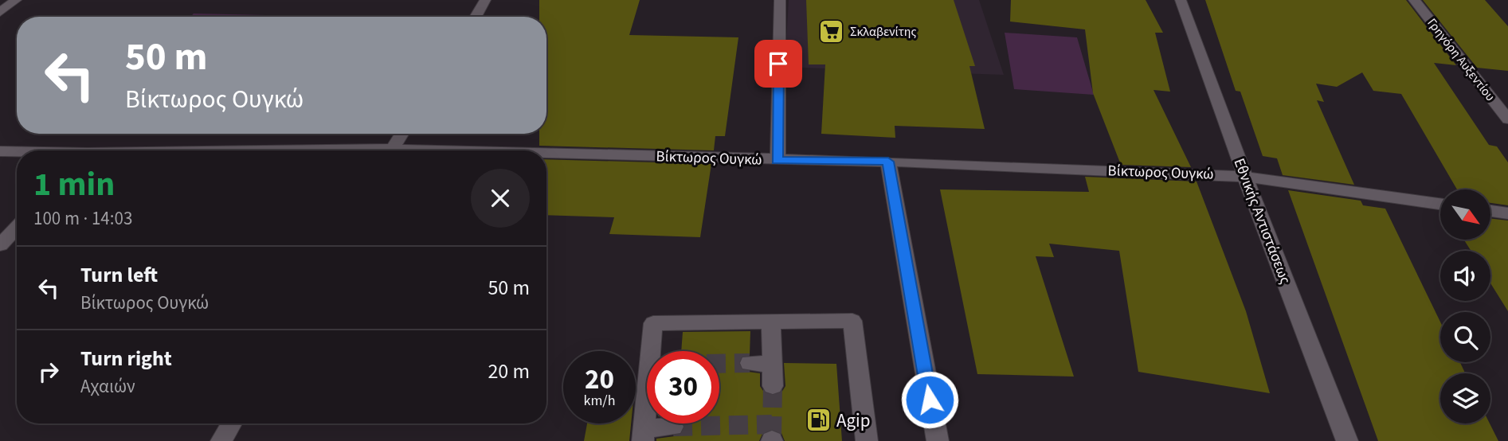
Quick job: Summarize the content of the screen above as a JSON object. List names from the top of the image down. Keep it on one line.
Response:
{"streets":{"street":["Γρηγόρη Αυξεντίου","Βίκτωρος Ουγκώ","Εθνικής Αντιστάσεως"]},"crossings":[["Βίκτωρος Ουγκώ","Εθνικής Αντιστάσεως"]],"places":{"supermarket":["Σκλαβενίτης"],"fuel station":["Agip"]},"north":"bottom right","page":{"turn":["50 m","Βίκτωρος Ουγκώ"],"heading":["1 min","100 m · 14:03"],"list":[{"name":"Turn left","note":"Βίκτωρος Ουγκώ","value":"50 m"},{"name":"Turn right","note":"Αχαιών","value":"20 m"}],"speed":"20 km/h","limit":"30"}}
